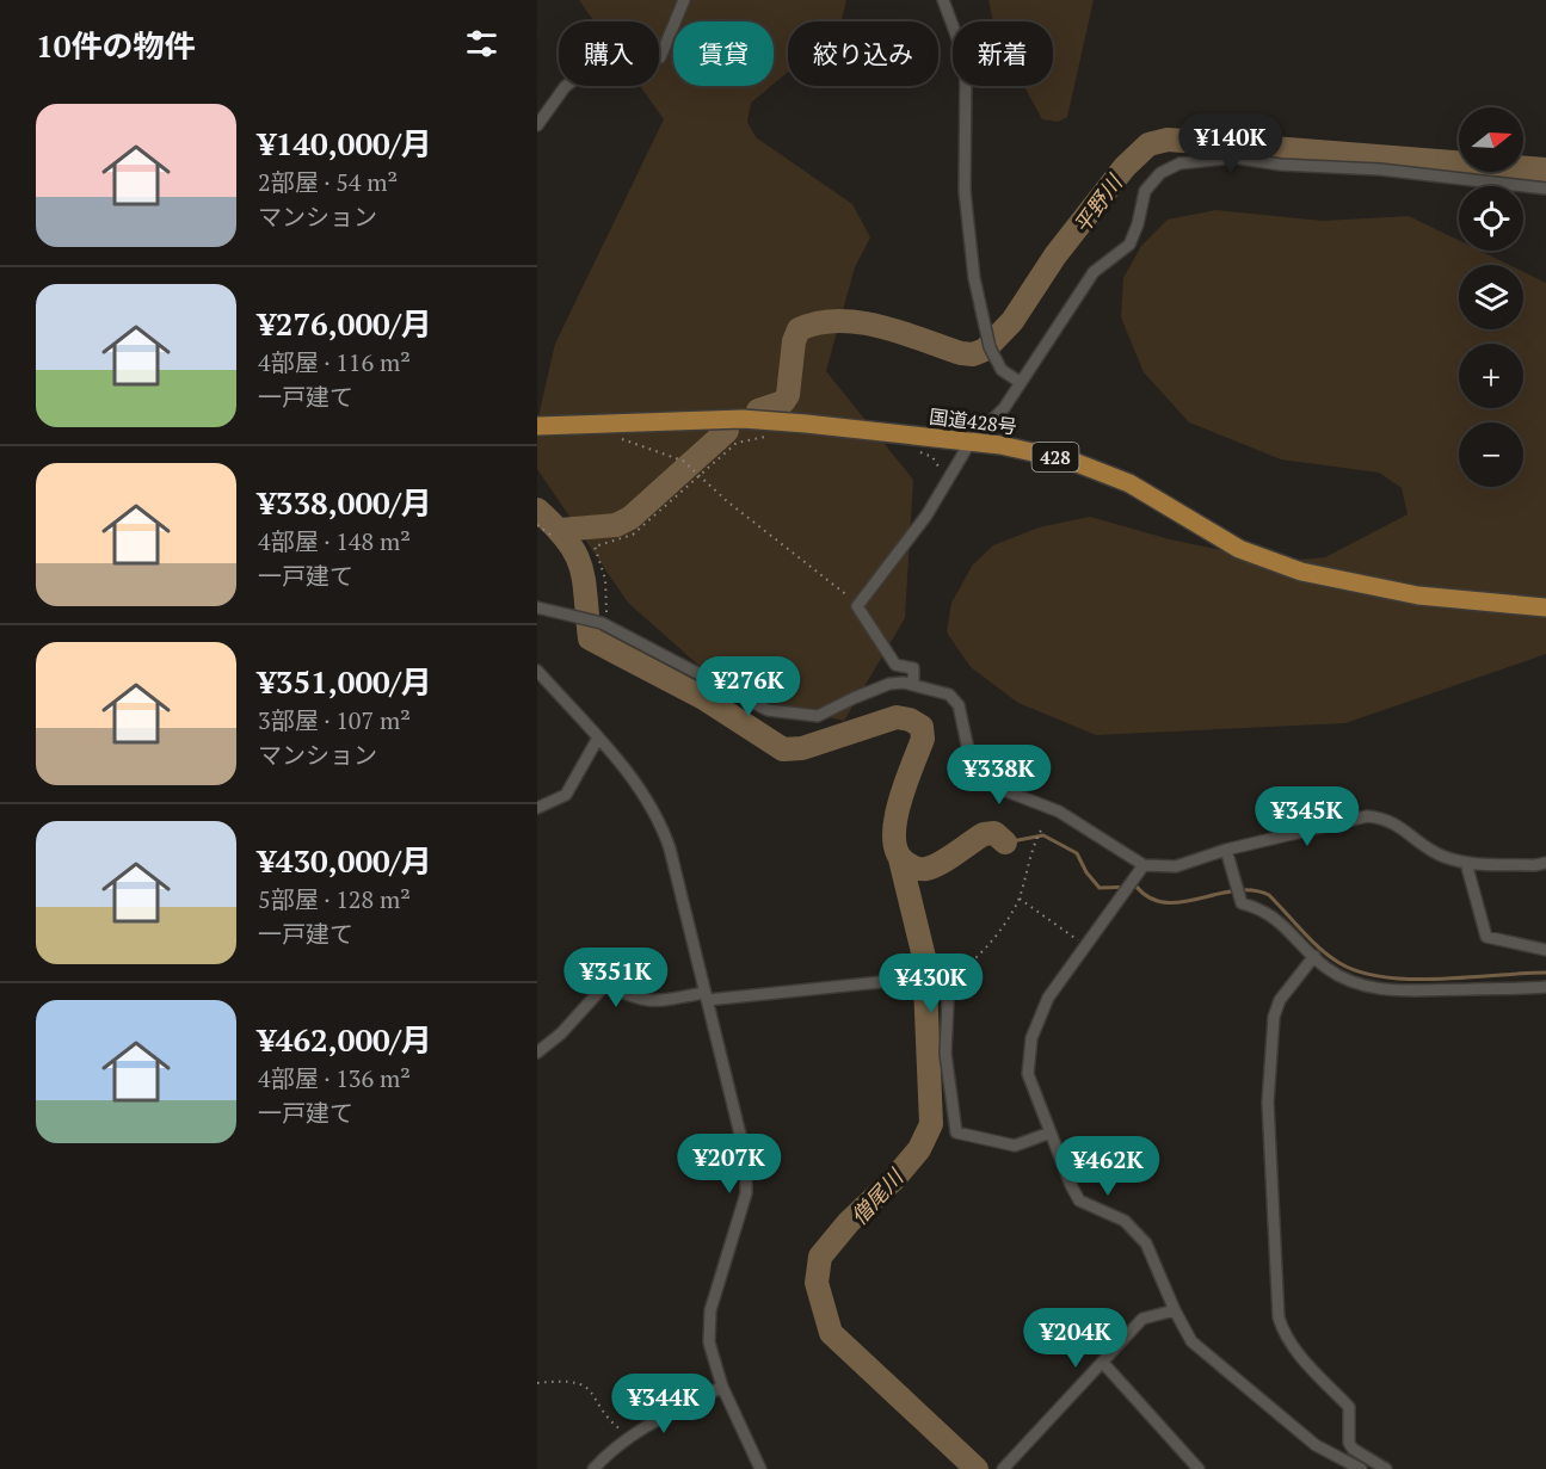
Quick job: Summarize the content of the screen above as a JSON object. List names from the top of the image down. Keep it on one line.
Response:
{"streets":{"highway":["国道428号","428"]},"water":["平野川","僧尾川"],"north":"right","page":{"heading":"10件の物件","chip":["購入","賃貸","絞り込み","新着"],"list":[{"name":"¥140,000/月","note":"2部屋 · 54 m² · マンション"},{"name":"¥276,000/月","note":"4部屋 · 116 m² · 一戸建て"},{"name":"¥338,000/月","note":"4部屋 · 148 m² · 一戸建て"},{"name":"¥351,000/月","note":"3部屋 · 107 m² · マンション"},{"name":"¥430,000/月","note":"5部屋 · 128 m² · 一戸建て"},{"name":"¥462,000/月","note":"4部屋 · 136 m² · 一戸建て"}],"map_buttons":["+","−"],"price":["¥140K","¥276K","¥338K","¥345K","¥351K","¥430K","¥207K","¥462K","¥204K","¥344K"]}}
